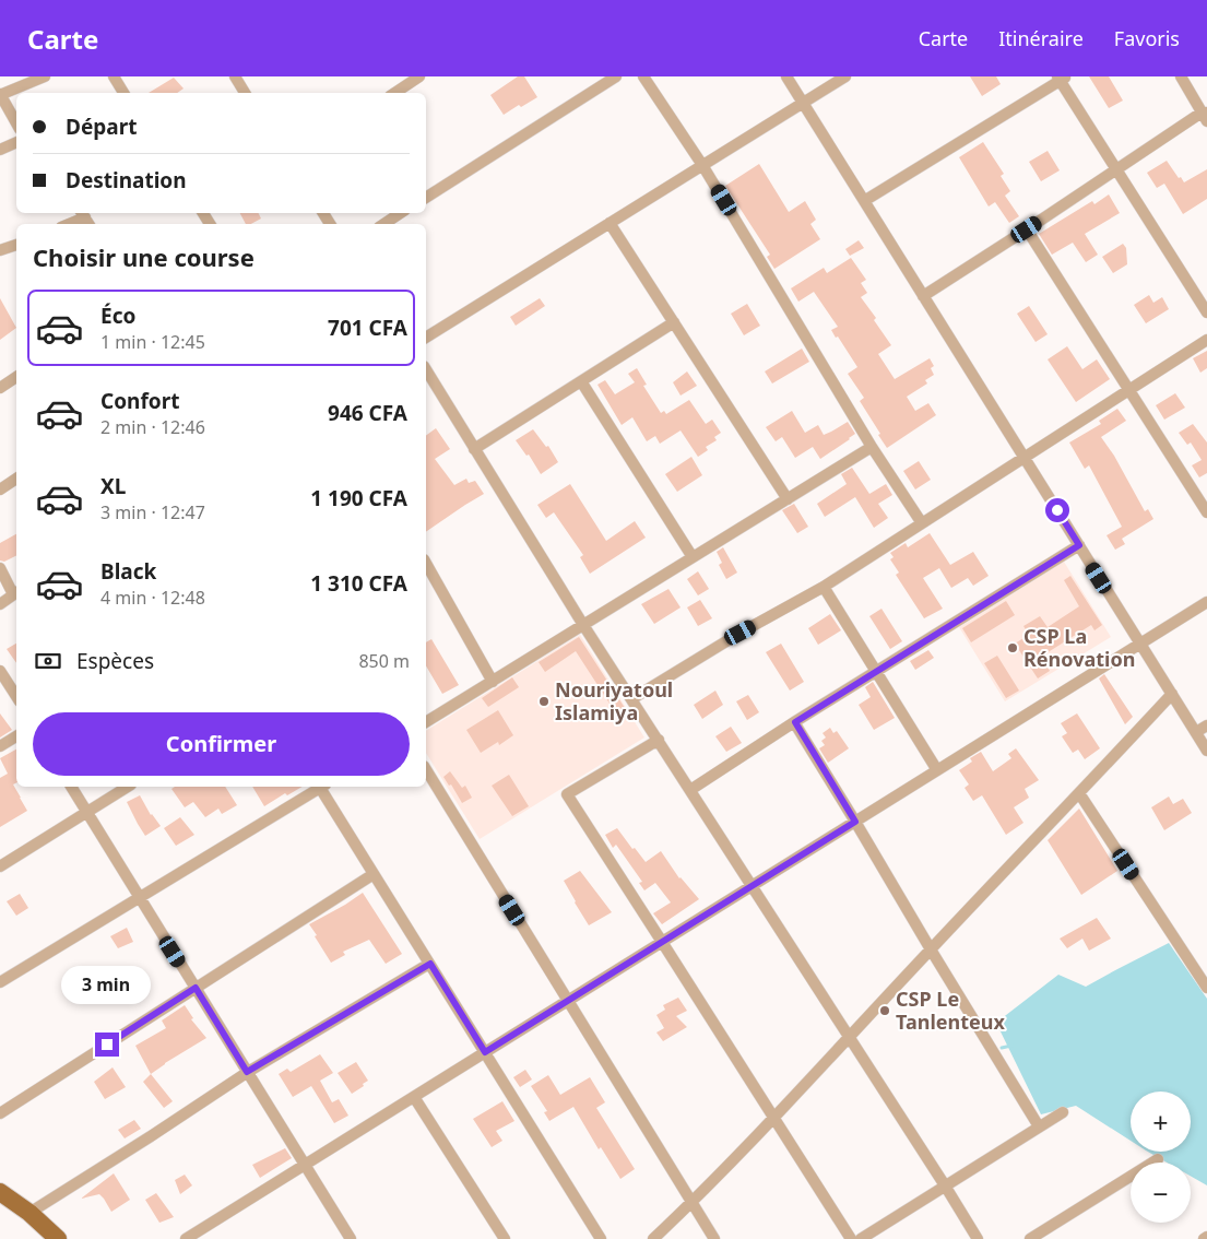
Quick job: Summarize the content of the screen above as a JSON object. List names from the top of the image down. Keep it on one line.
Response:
{"places":["CSP La Rénovation","Nouriyatoul Islamiya","CSP Le Tanlenteux"],"page":{"header":"Carte","nav":["Carte","Itinéraire","Favoris"],"banner":["Départ","Destination"],"heading":"Choisir une course","list":[{"name":"Éco","note":"1 min · 12:45","value":"701 CFA"},{"name":"Confort","note":"2 min · 12:46","value":"946 CFA"},{"name":"XL","note":"3 min · 12:47","value":"1 190 CFA"},{"name":"Black","note":"4 min · 12:48","value":"1 310 CFA"}],"pay":["Espèces","850 m"],"buttons":"Confirmer","bubble":"3 min","map_buttons":["+","−"]}}
